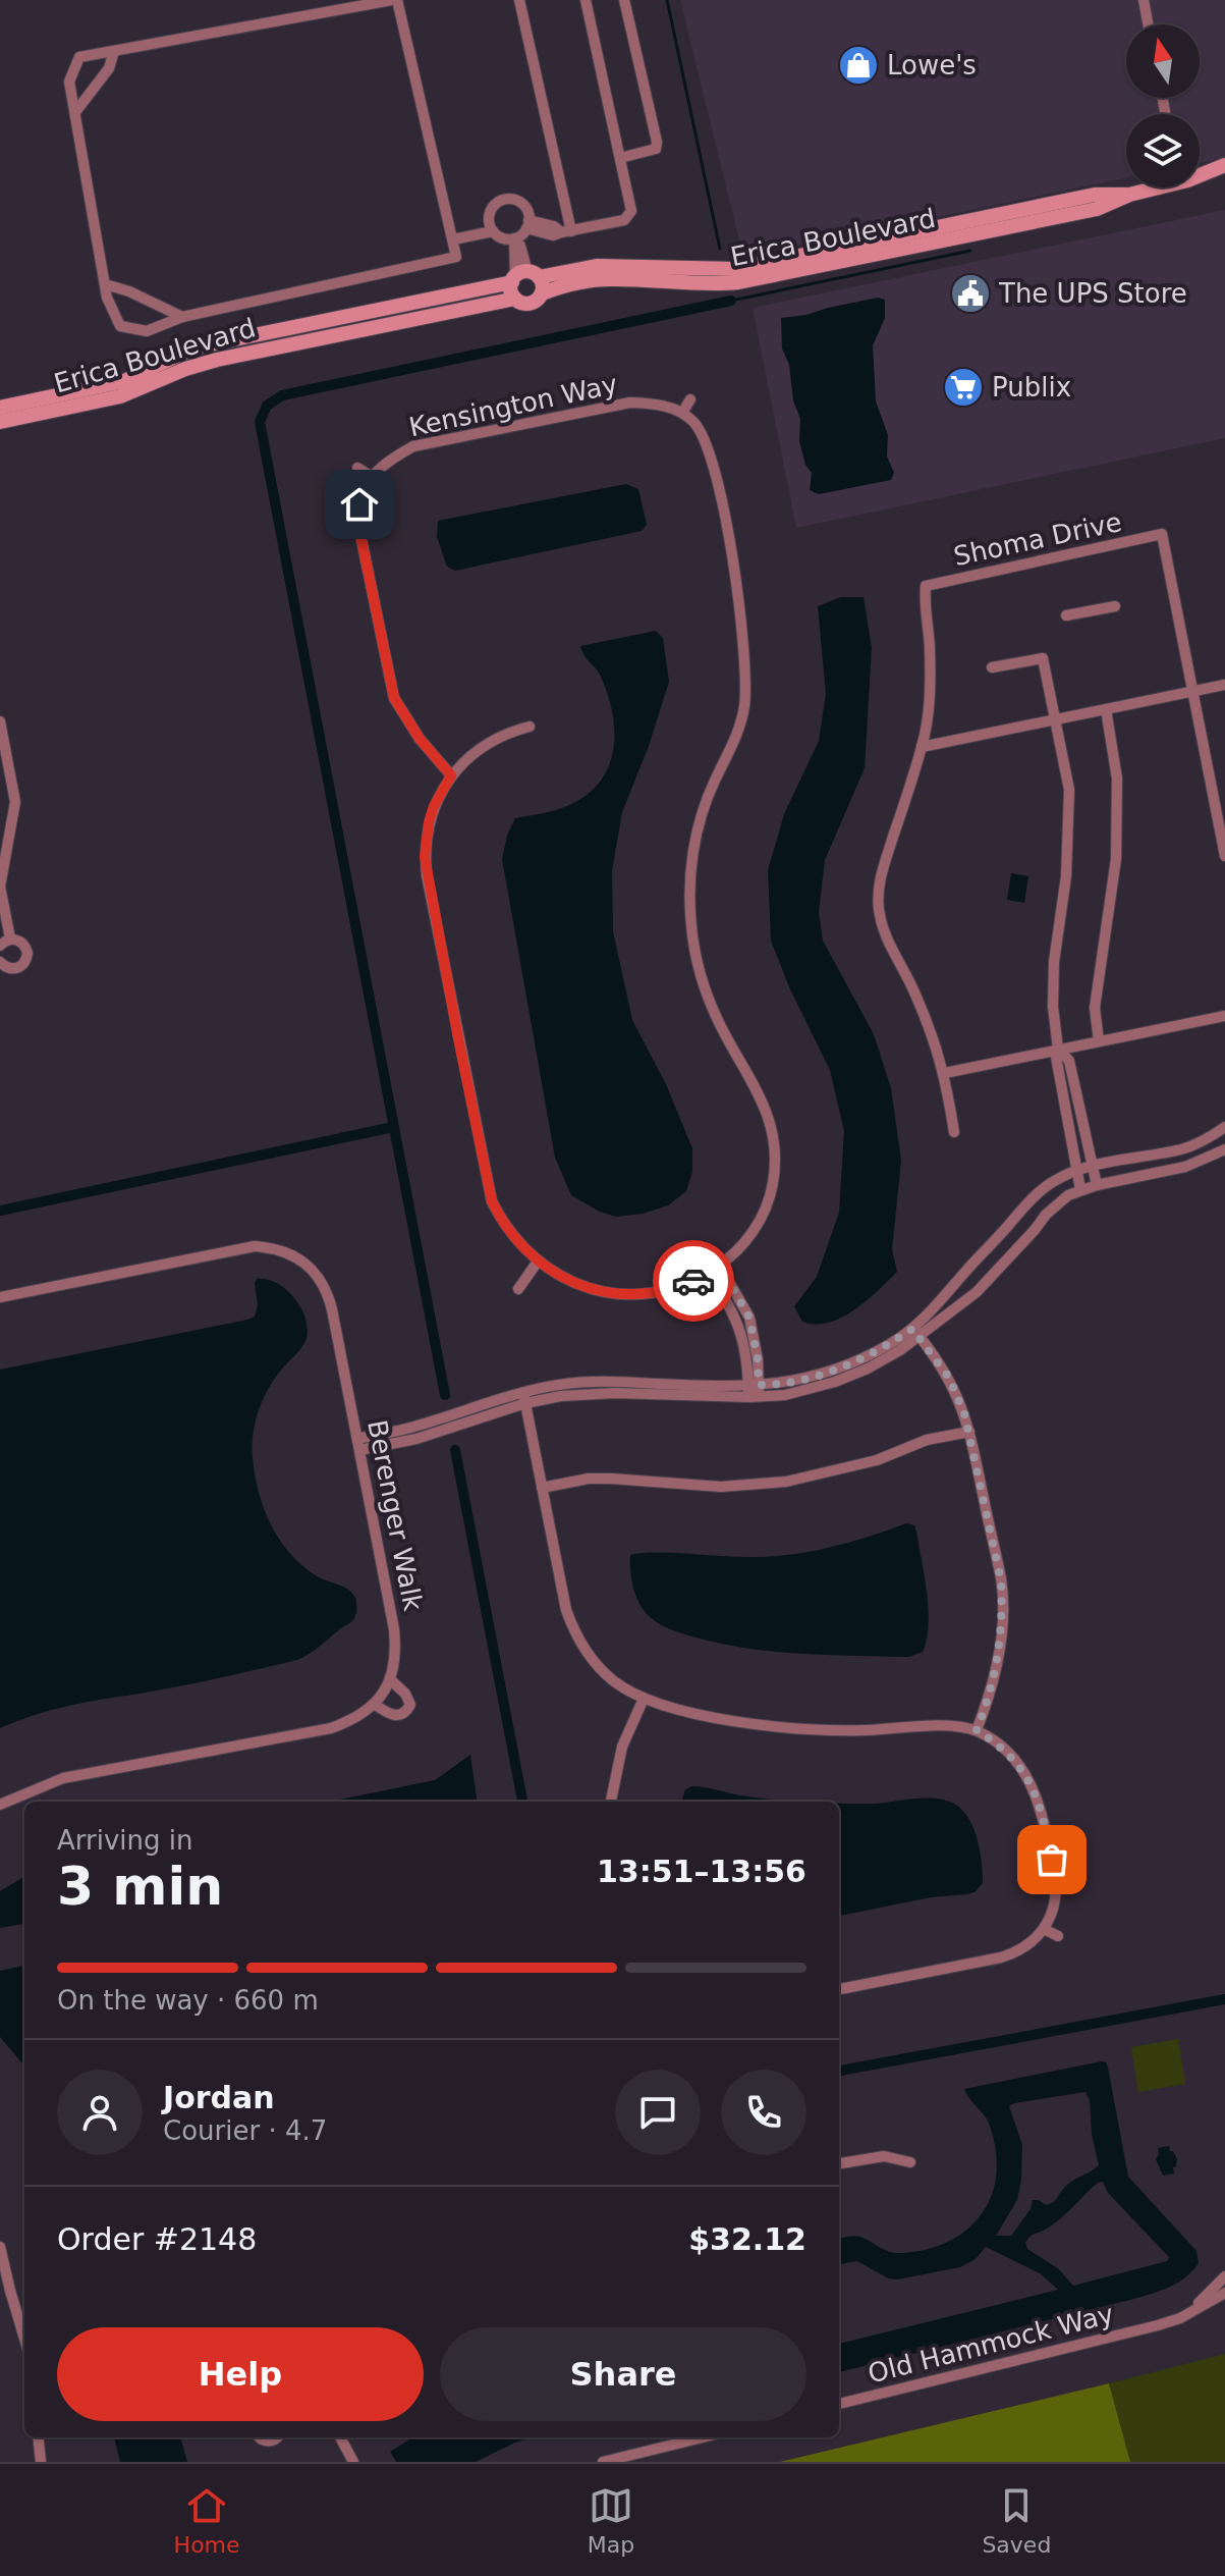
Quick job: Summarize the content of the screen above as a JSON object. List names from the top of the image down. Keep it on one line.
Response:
{"streets":{"street":["Erica Boulevard","Kensington Way","Shoma Drive","Berenger Walk","Old Hammock Way"]},"places":{"shop":["Lowe's"],"public building":["The UPS Store"],"supermarket":["Publix"]},"north":"top","page":{"heading":["3 min","Arriving in","13:51–13:56"],"panel":["Jordan","Courier · 4.7","Order #2148","$32.12"],"bar":"On the way · 660 m","buttons":["Help","Share"],"tabs":["Home","Map","Saved"]}}
